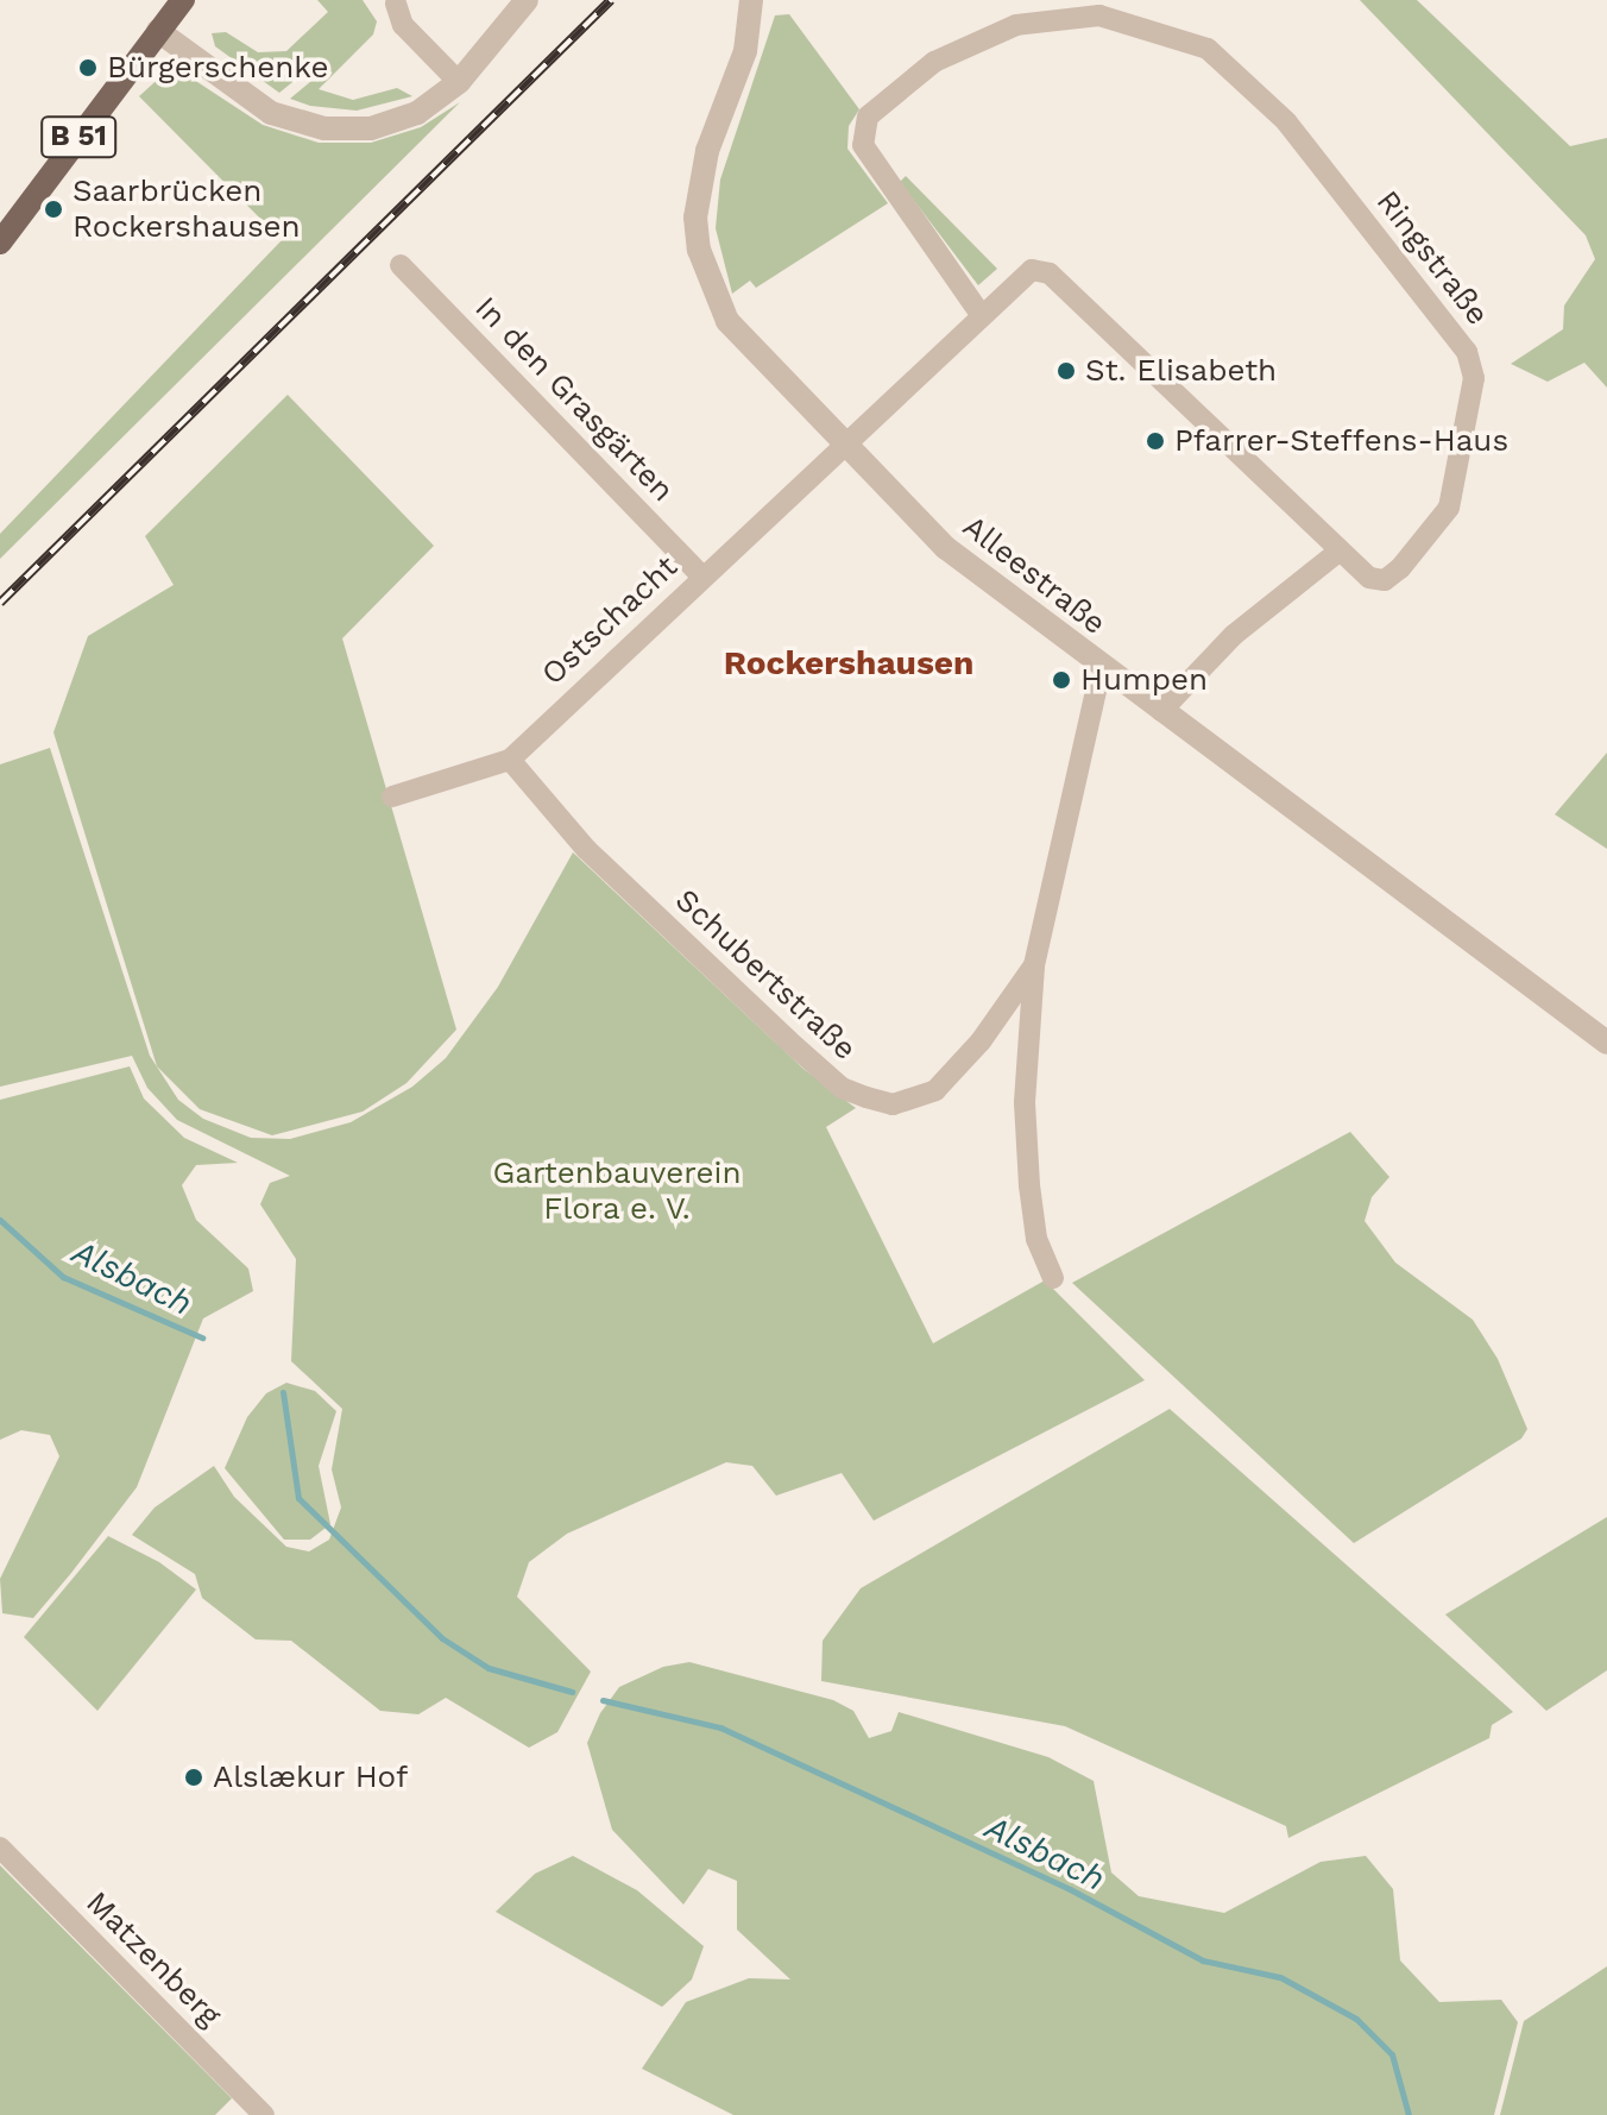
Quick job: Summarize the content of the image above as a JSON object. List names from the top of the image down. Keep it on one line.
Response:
{"streets":{"main road":["B 51"],"street":["Ringstraße","In den Grasgärten","Alleestraße","Ostschacht","Schubertstraße","Matzenberg"]},"crossings":[["Ringstraße","Ostschacht"],["In den Grasgärten","Ostschacht"],["Alleestraße","Ostschacht"],["Alleestraße","Schubertstraße"],["Ostschacht","Schubertstraße"]],"districts":["Rockershausen"],"water":["Alsbach"],"parks":["Gartenbauverein Flora e. V."],"places":["Bürgerschenke","Saarbrücken Rockershausen","St. Elisabeth","Pfarrer-Steffens-Haus","Humpen","Alslækur Hof"]}
